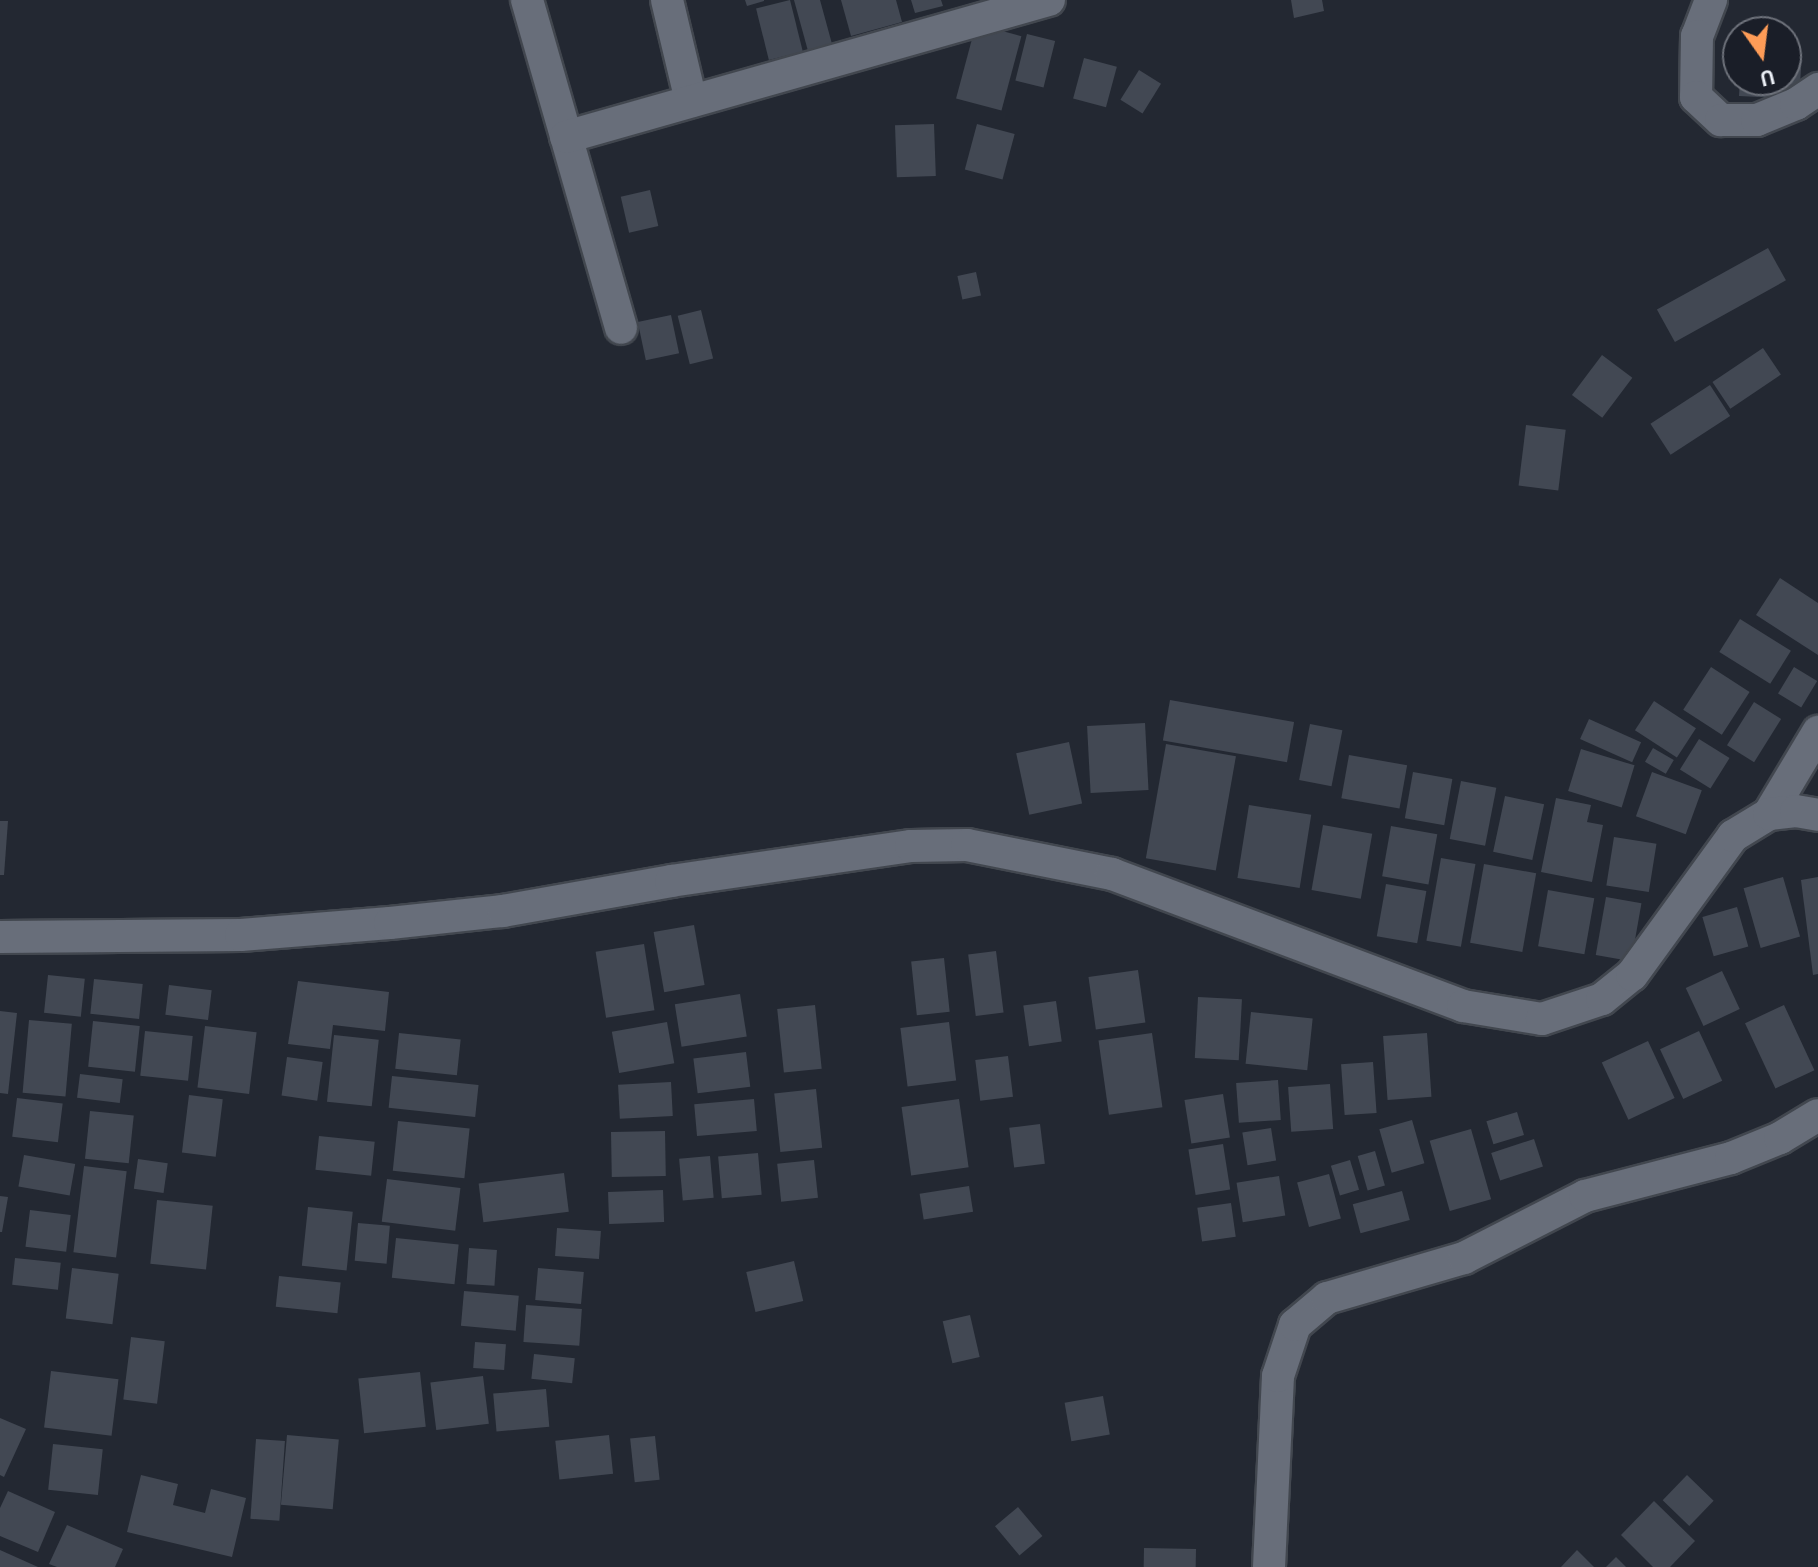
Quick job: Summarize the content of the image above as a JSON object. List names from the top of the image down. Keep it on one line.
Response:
{"north":"bottom"}
